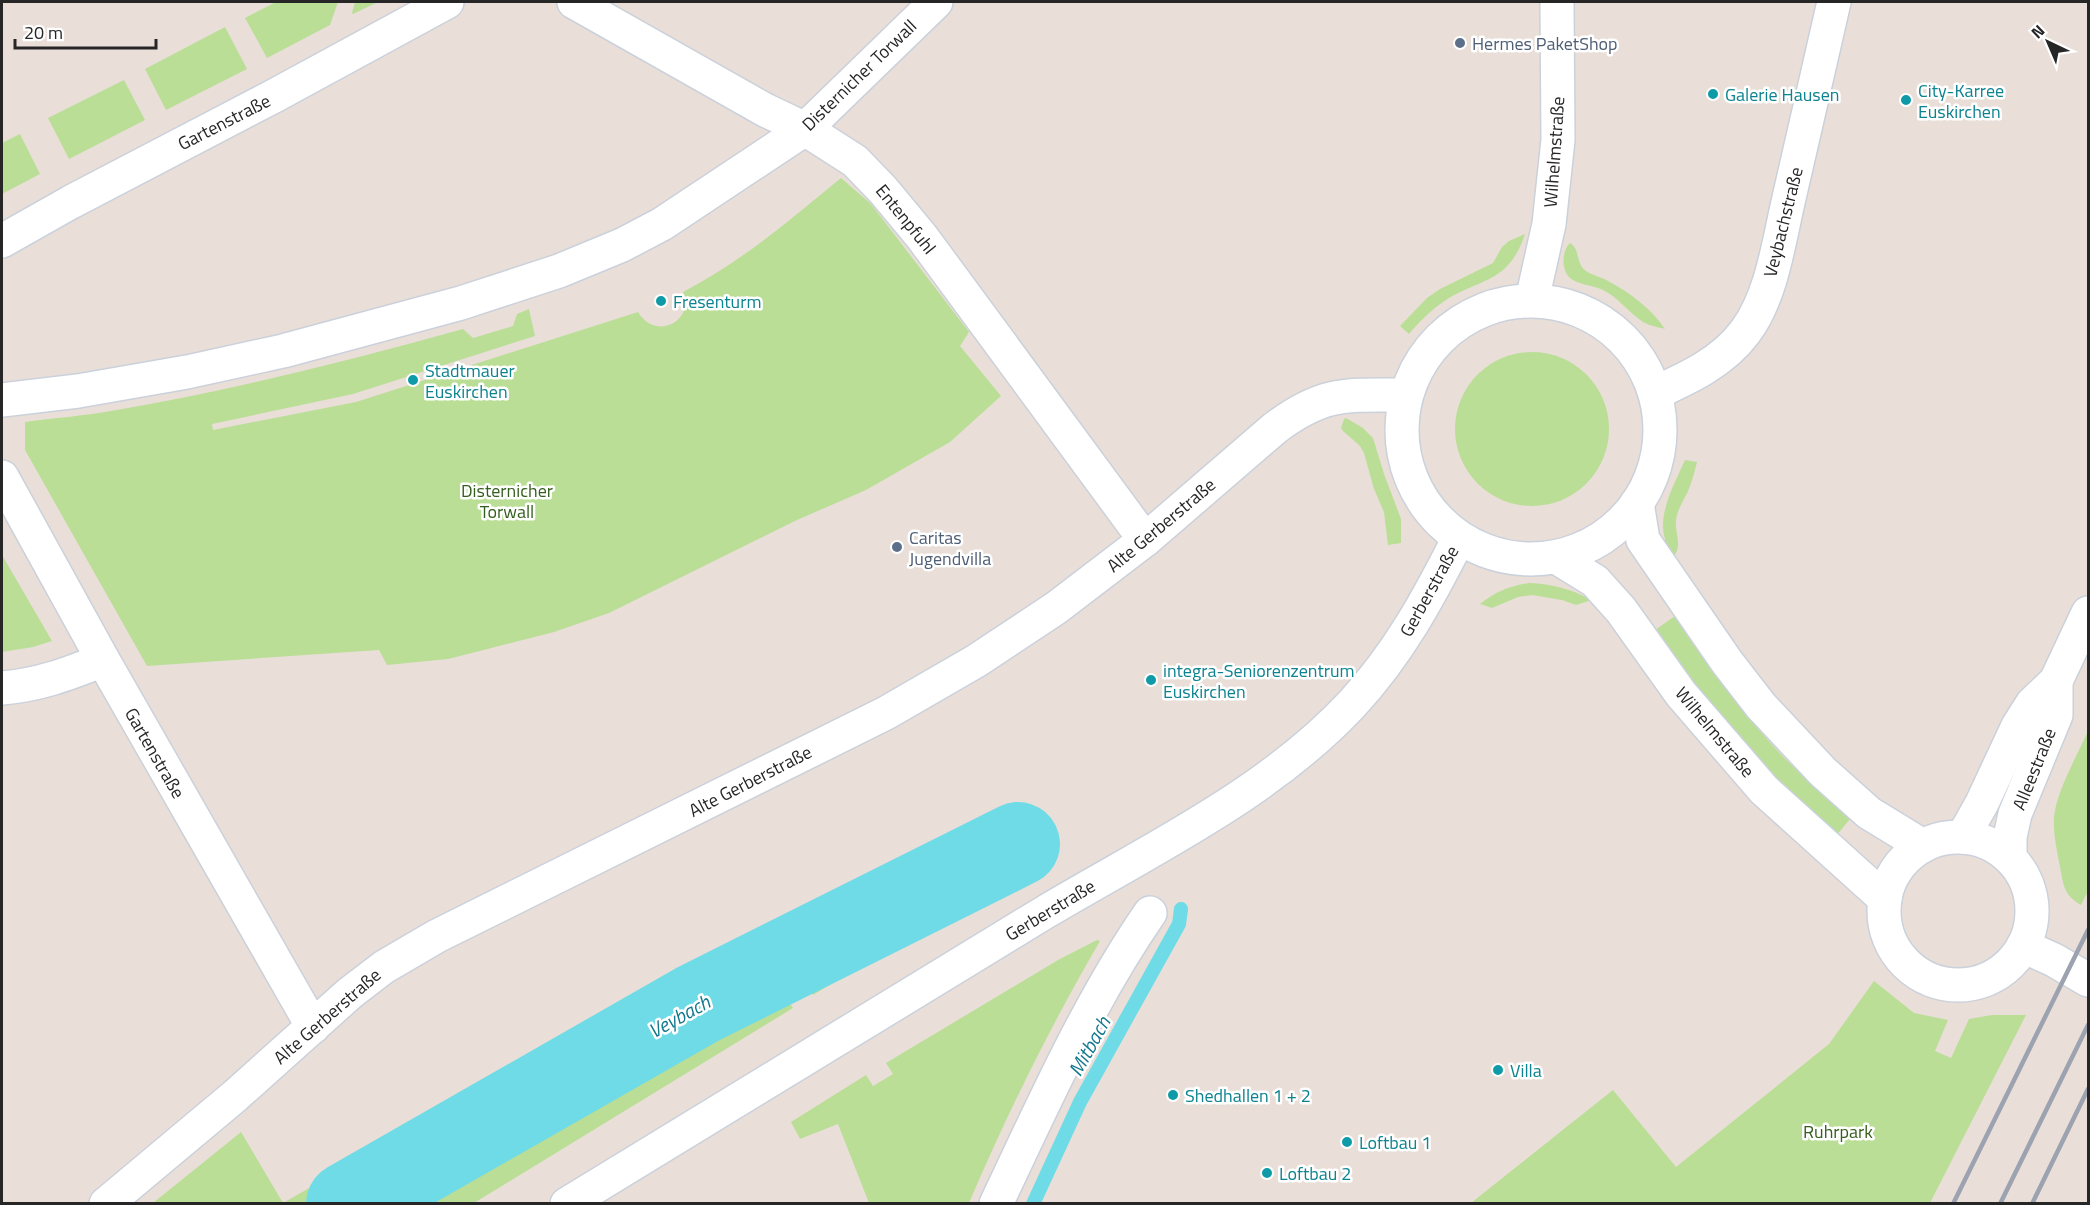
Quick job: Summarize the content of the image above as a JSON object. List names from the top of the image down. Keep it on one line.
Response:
{"streets":{"street":["Disternicher Torwall","Gartenstraße","Wilhelmstraße","Entenpfuhl","Veybachstraße","Alte Gerberstraße","Gerberstraße","Alleestraße"]},"crossings":[["Disternicher Torwall","Entenpfuhl"],["Gartenstraße","Alte Gerberstraße"],["Wilhelmstraße","Alleestraße"],["Entenpfuhl","Alte Gerberstraße"]],"water":["Veybach","Mitbach"],"parks":["Disternicher Torwall","Ruhrpark"],"places":["Hermes PaketShop","Galerie Hausen","City-Karree Euskirchen","Fresenturm","Stadtmauer Euskirchen","Caritas Jugendvilla","integra-Seniorenzentrum Euskirchen","Villa","Shedhallen 1 + 2","Loftbau 1","Loftbau 2"],"scale_bar":"20 m","north":"top left"}
